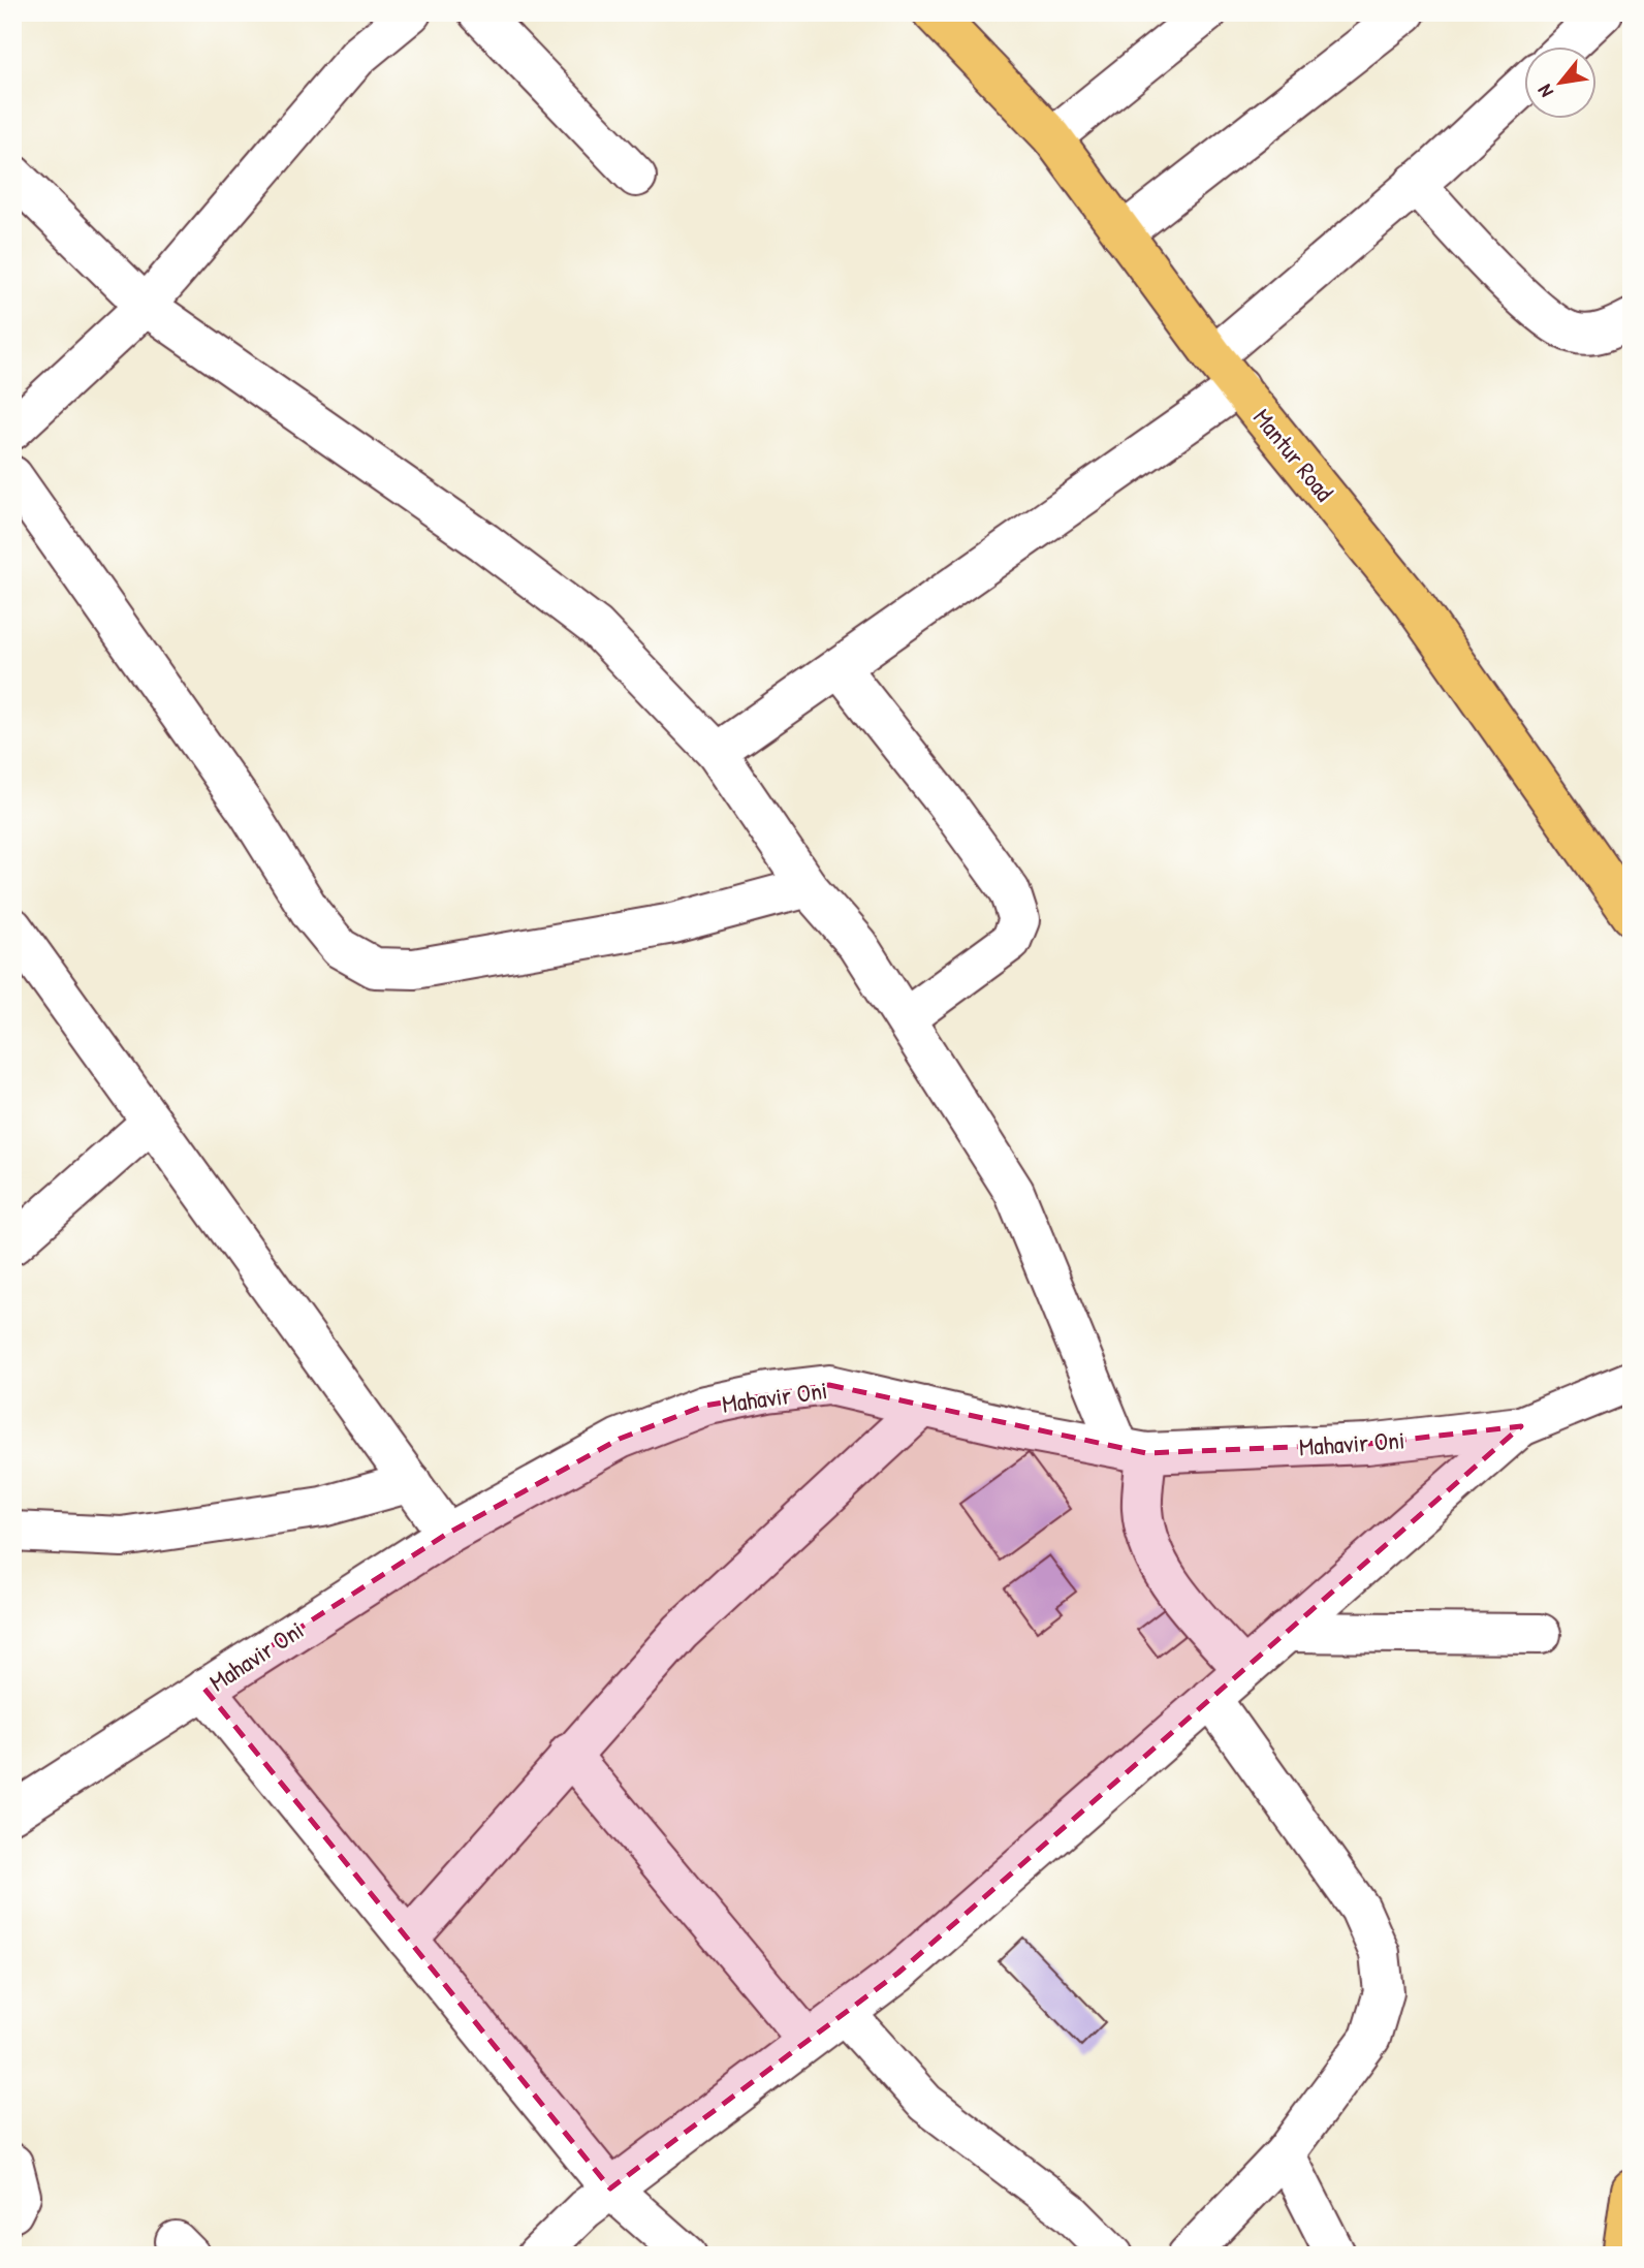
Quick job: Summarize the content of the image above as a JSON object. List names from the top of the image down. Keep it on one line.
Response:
{"streets":{"main road":["Mantur Road"],"street":["Mahavir Oni"]},"north":"bottom left"}
